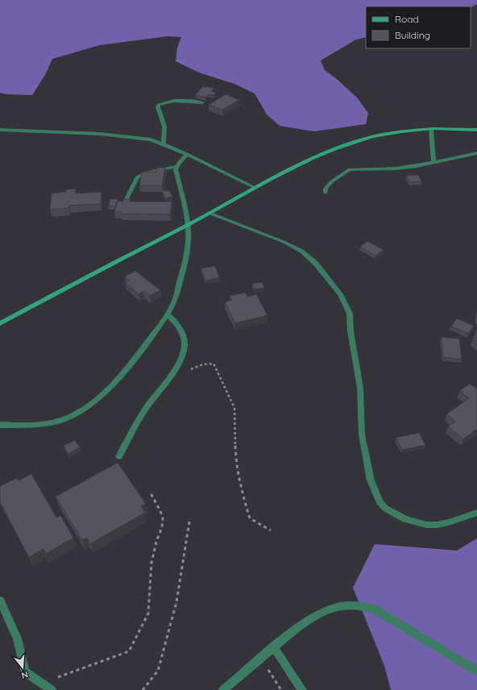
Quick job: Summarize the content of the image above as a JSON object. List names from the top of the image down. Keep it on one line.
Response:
{"legend":["Road","Building"],"north":"bottom"}
